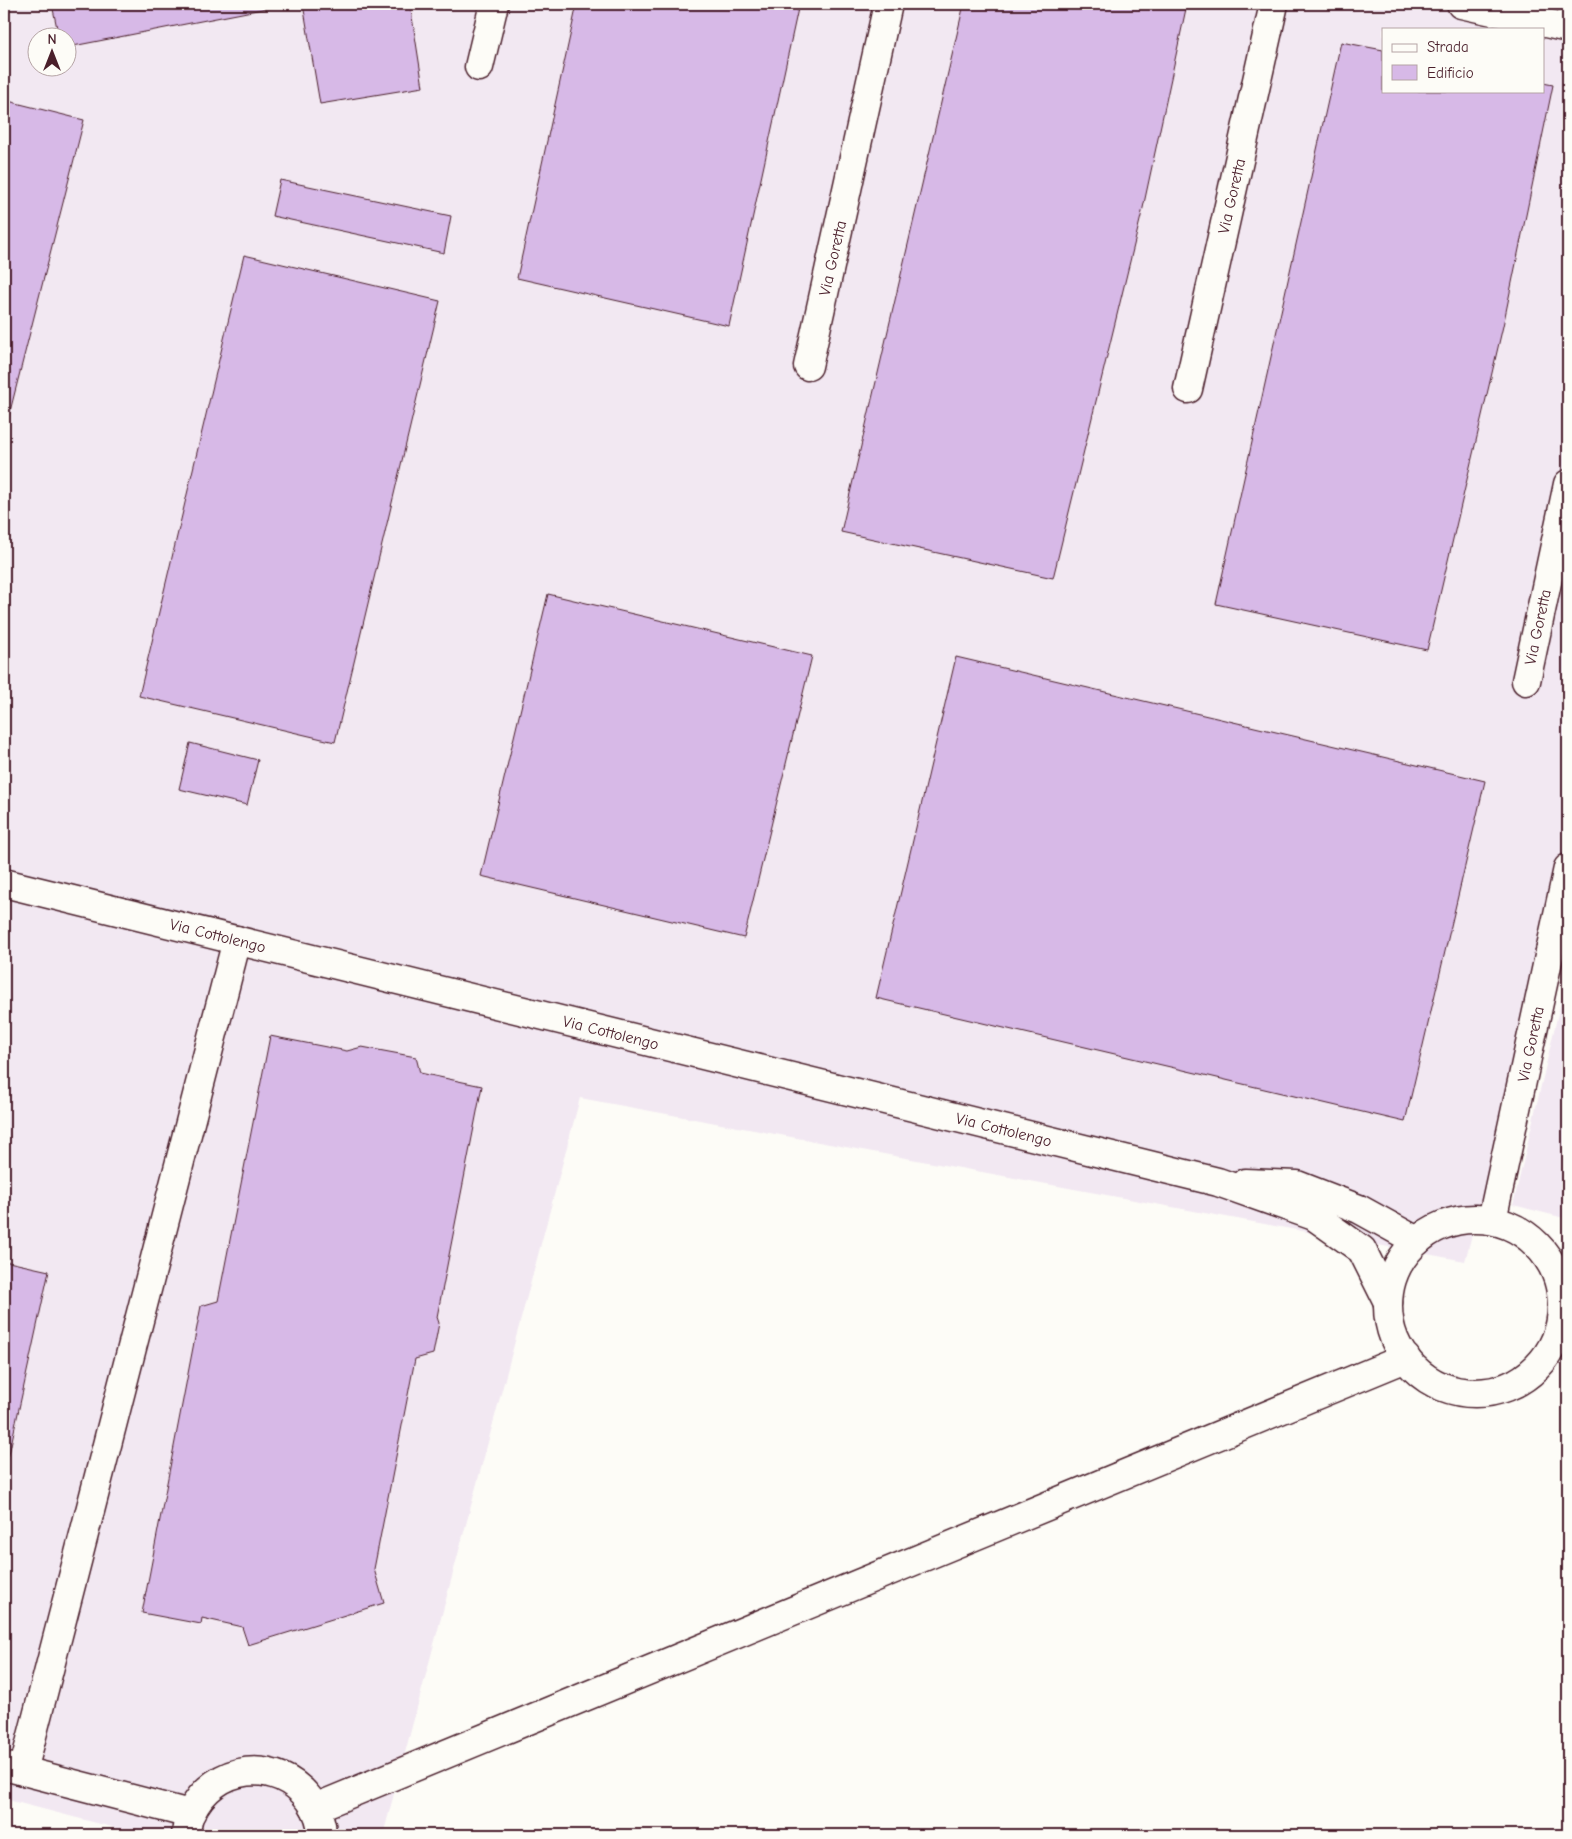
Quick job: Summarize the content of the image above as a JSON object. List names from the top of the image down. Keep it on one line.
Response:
{"streets":{"street":["Via Goretta","Via Cottolengo"]},"crossings":[["Via Goretta","Via Cottolengo"]],"legend":["Strada","Edificio"],"north":"top"}
